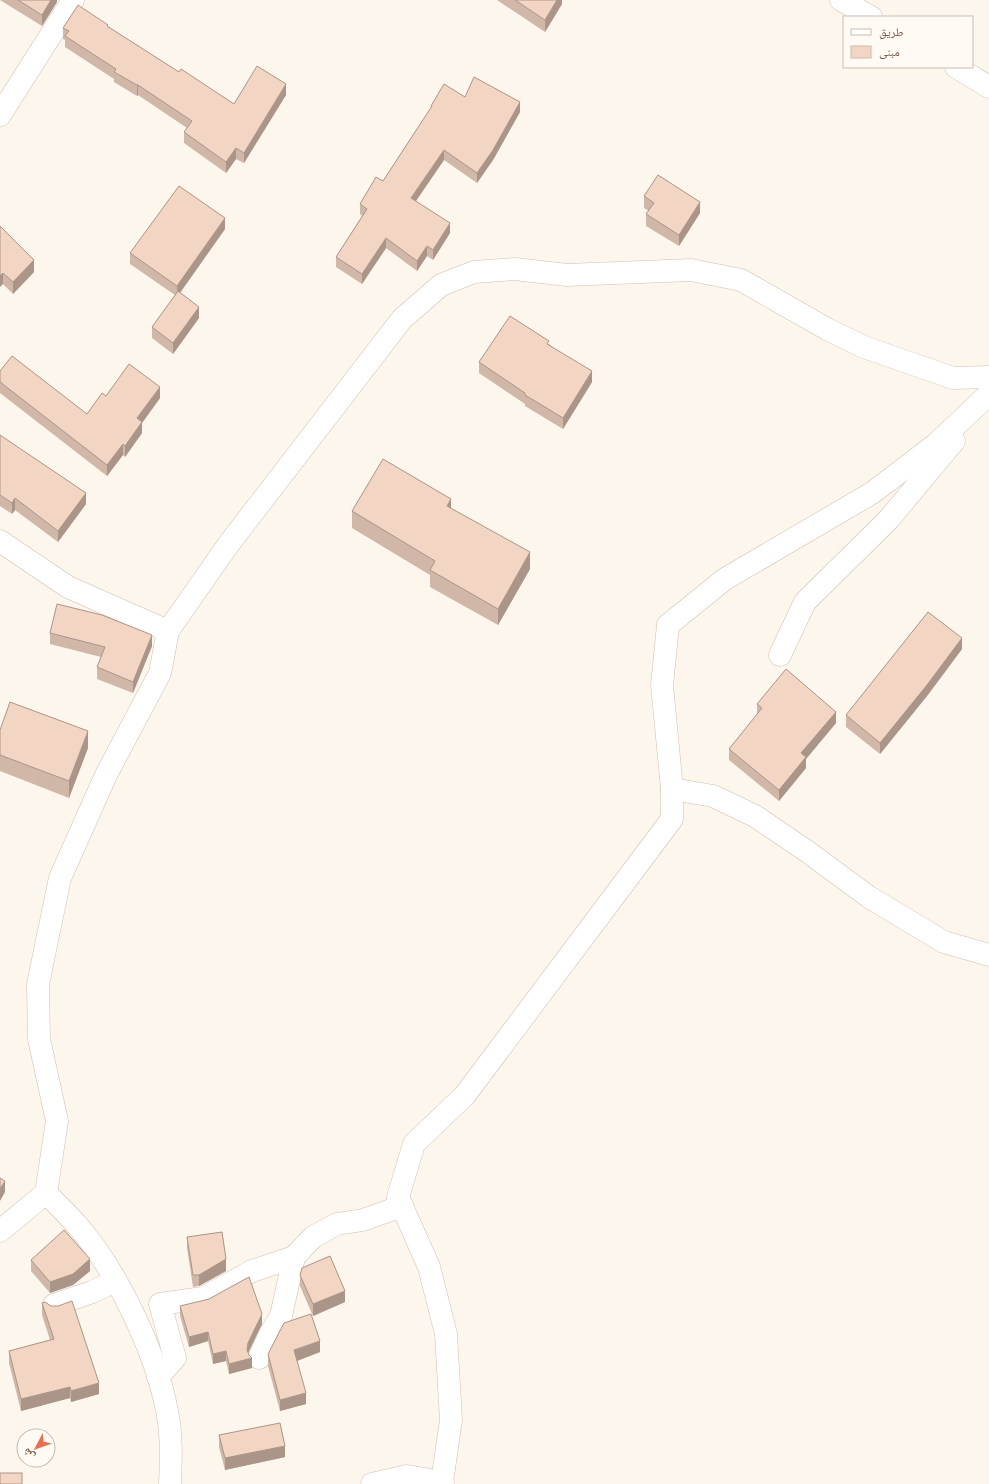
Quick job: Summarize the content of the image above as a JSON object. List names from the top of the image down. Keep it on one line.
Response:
{"legend":["طريق","مبنى"],"north":"bottom left"}
